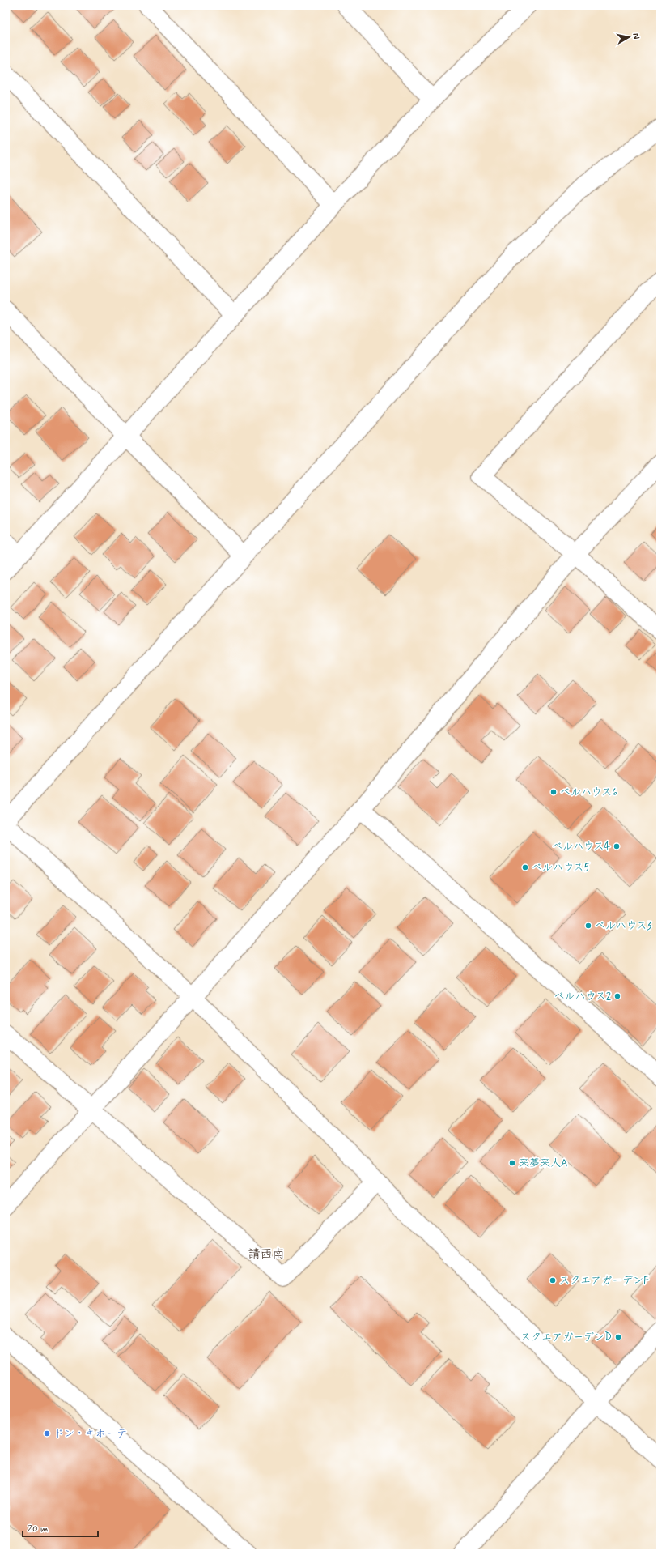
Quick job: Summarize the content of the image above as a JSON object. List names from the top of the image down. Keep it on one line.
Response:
{"districts":["請西南"],"places":["ベルハウス6","ベルハウス4","ベルハウス5","ベルハウス3","ベルハウス2","来夢来人A","スクエアガーデンF","スクエアガーデンD","ドン・キホーテ"],"scale_bar":"20 m","north":"right"}
